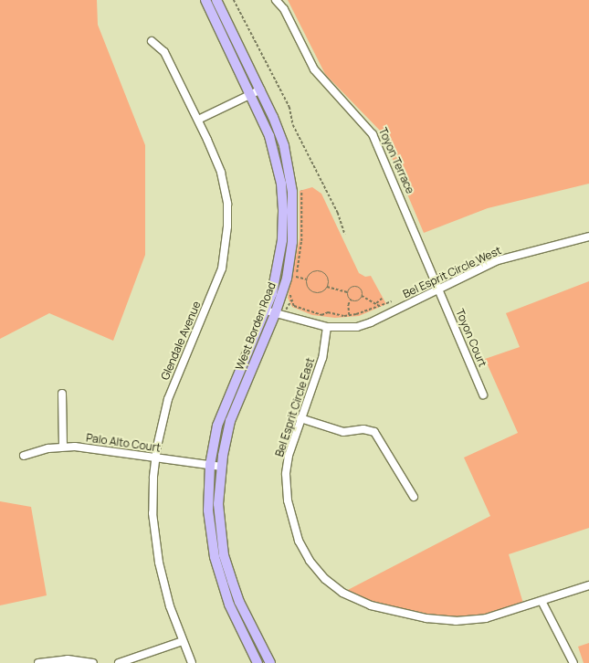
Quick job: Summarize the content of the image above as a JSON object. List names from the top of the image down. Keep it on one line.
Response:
{"streets":{"main road":["West Borden Road"],"street":["Toyon Terrace","Bel Esprit Circle West","Toyon Court","Glendale Avenue","Bel Esprit Circle East","Palo Alto Court"]},"crossings":[["Toyon Terrace","Bel Esprit Circle West"],["Toyon Terrace","Toyon Court"],["Bel Esprit Circle West","West Borden Road"],["Bel Esprit Circle West","Toyon Court"],["Bel Esprit Circle West","Bel Esprit Circle East"],["West Borden Road","Palo Alto Court"],["Glendale Avenue","Palo Alto Court"]]}
